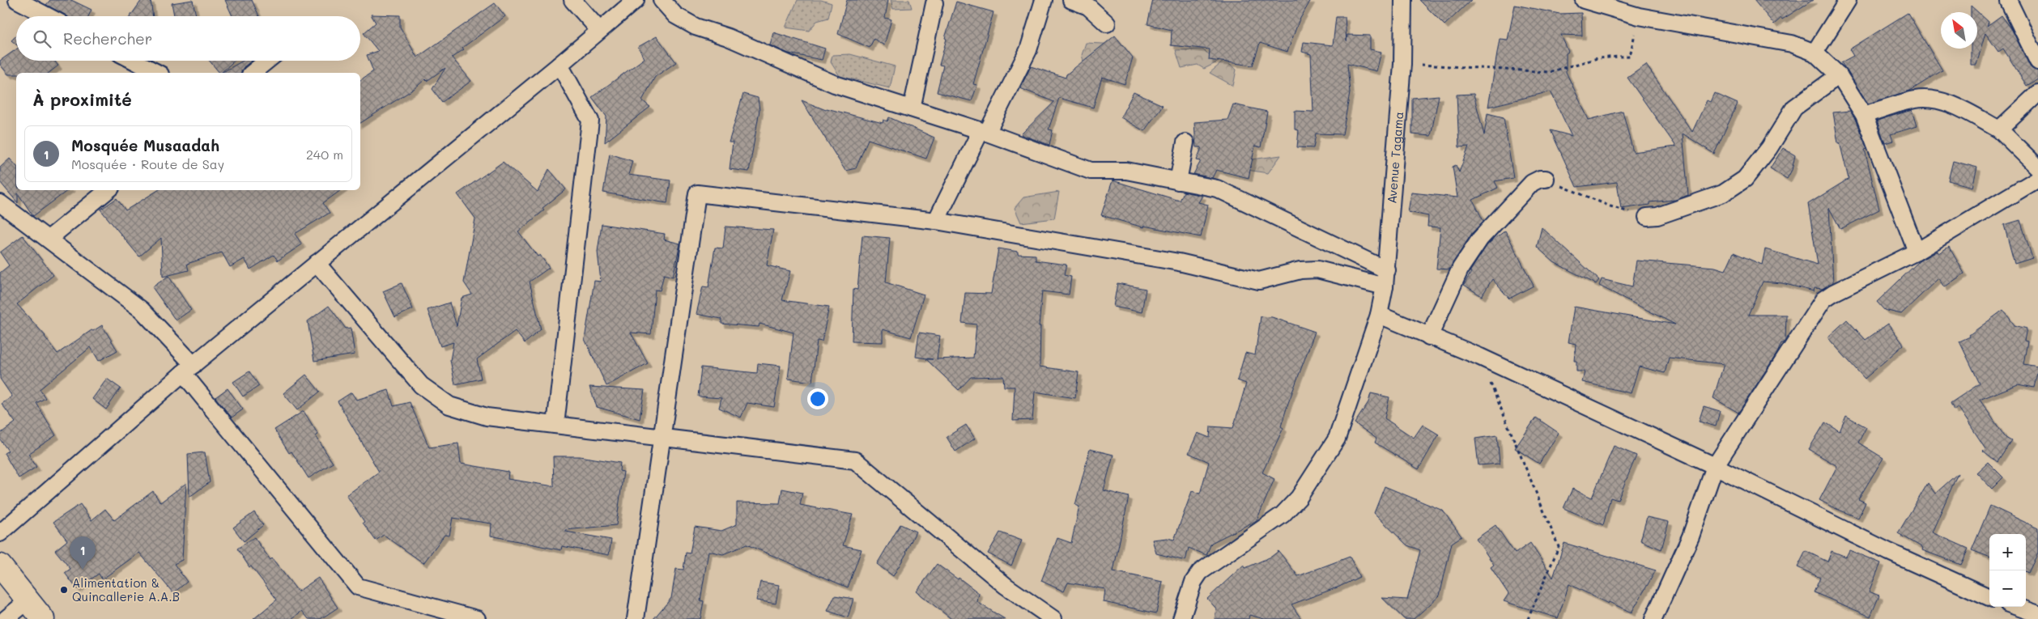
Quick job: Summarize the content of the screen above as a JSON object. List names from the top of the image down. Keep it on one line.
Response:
{"streets":{"street":["Avenue Tagama"]},"places":["Alimentation & Quincallerie A.A.B"],"north":"top left","page":{"search":"Rechercher","heading":"À proximité","list":[{"mark":"1","name":"Mosquée Musaadah","note":"Mosquée · Route de Say","value":"240 m"}],"map_buttons":["+","−"],"pins":"1"}}
